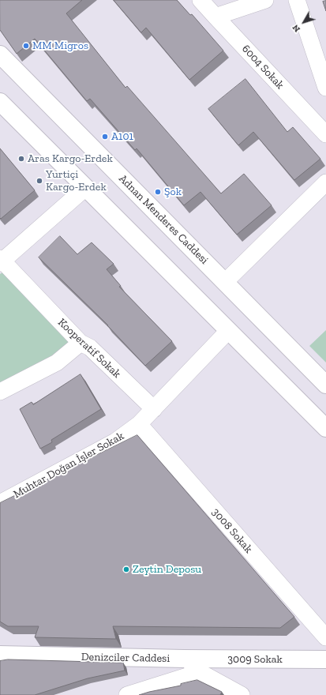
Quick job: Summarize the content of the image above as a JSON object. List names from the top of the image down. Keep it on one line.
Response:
{"streets":{"main road":["Adnan Menderes Caddesi","Denizciler Caddesi","3009 Sokak"],"street":["6004 Sokak","Kooperatif Sokak","Muhtar Doğan İşler Sokak","3008 Sokak"]},"crossings":[["Kooperatif Sokak","Muhtar Doğan İşler Sokak"],["Muhtar Doğan İşler Sokak","3008 Sokak"],["Denizciler Caddesi","3009 Sokak"]],"places":["MM Migros","A101","Aras Kargo-Erdek","Yurtiçi Kargo-Erdek","Şok","Zeytin Deposu"],"north":"bottom left"}
